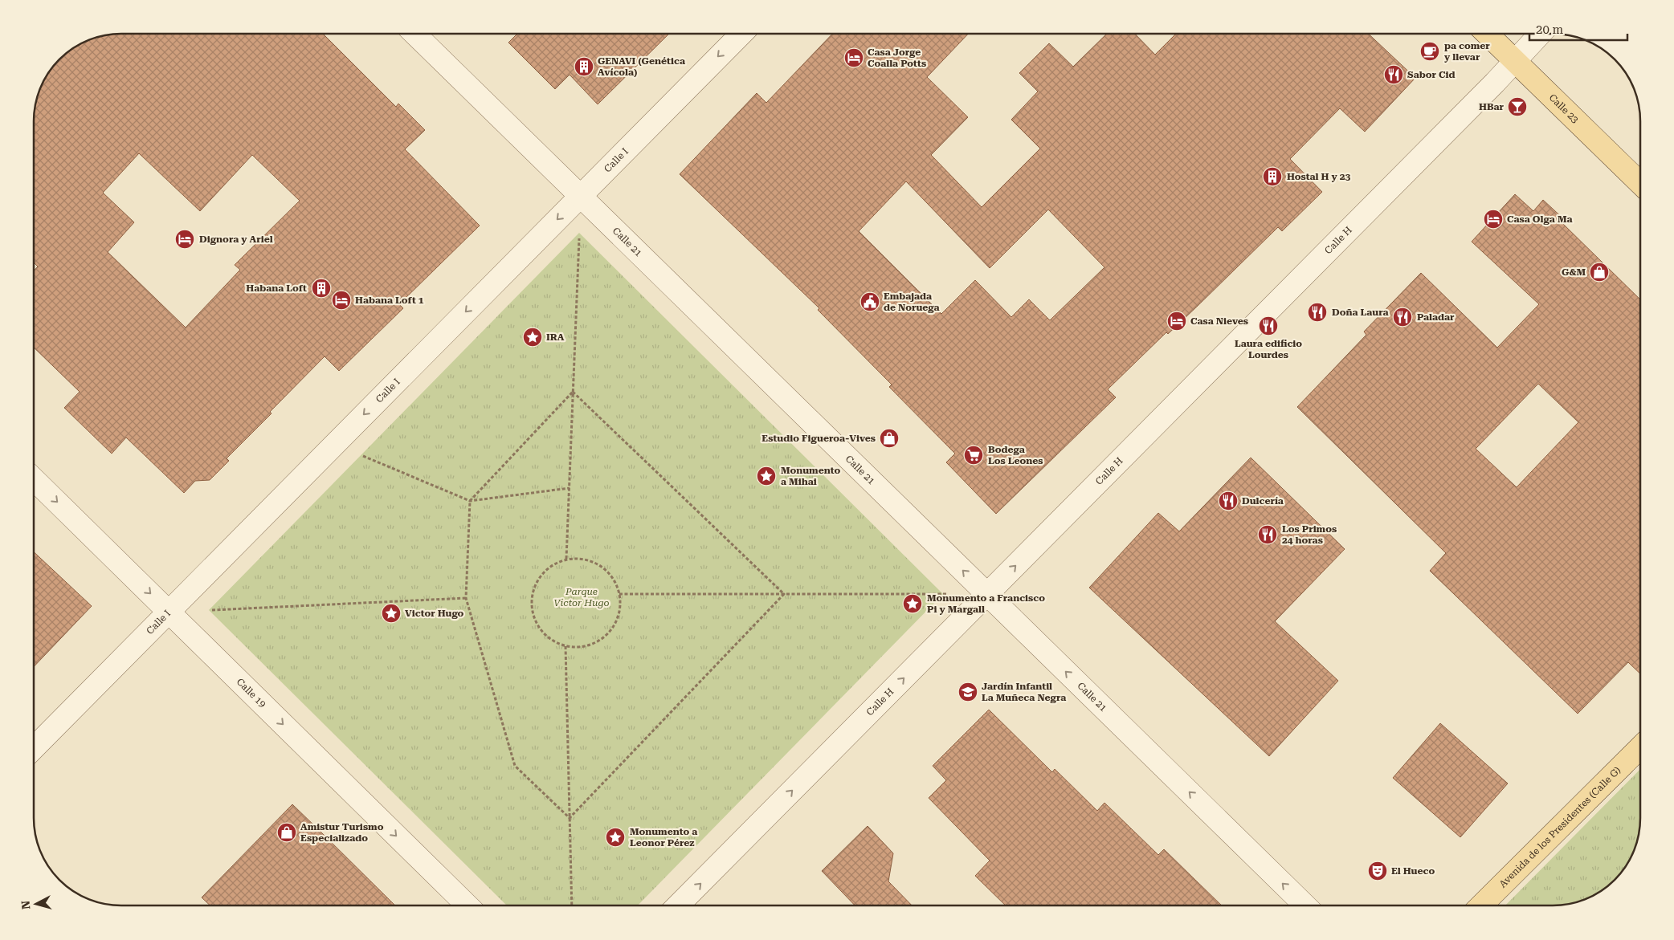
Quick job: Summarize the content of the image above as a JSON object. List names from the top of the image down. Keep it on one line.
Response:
{"streets":{"main road":["Calle 23","Avenida de los Presidentes (Calle G)"],"street":["Calle I","Calle H","Calle 21","Calle 19"]},"crossings":[["Calle 23","Calle H"],["Calle I","Calle 21"],["Calle I","Calle 19"],["Calle H","Calle 21"]],"one_way":["Calle I","Calle H","Calle 21","Calle 19"],"parks":["Parque Victor Hugo"],"places":{"cafe":["pa comer y llevar"],"hotel":["Casa Jorge Coalla Potts","Casa Olga Ma","Dignora y Ariel","Habana Loft 1","Casa Nieves"],"building":["GENAVI (Genética Avícola)","Hostal H y 23","Habana Loft"],"restaurant":["Sabor Cid","Doña Laura","Paladar","Laura edificio Lourdes","Dulcería","Los Primos 24 horas"],"bar":["HBar"],"shop":["G&M","Estudio Figueroa-Vives","Amistur Turismo Especializado"],"public building":["Embajada de Noruega"],"place":["IRA","Monumento a Mihai","Monumento a Francisco Pi y Margall","Victor Hugo","Monumento a Leonor Pérez"],"supermarket":["Bodega Los Leones"],"school or university":["Jardín Infantil La Muñeca Negra"],"theatre":["El Hueco"]},"scale_bar":"20 m","north":"left"}
